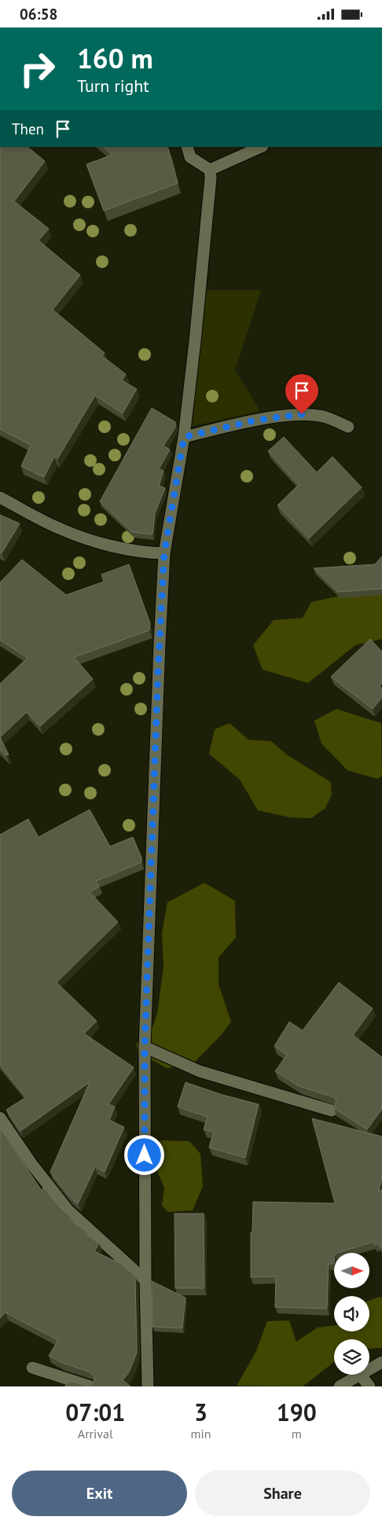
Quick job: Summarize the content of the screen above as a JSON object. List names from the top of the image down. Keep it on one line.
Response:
{"north":"right","page":{"status":"06:58","turn":["160 m","Turn right"],"then":"Then","eta":["07:01","Arrival","3","min","190","m"],"buttons":["Exit","Share"]}}
